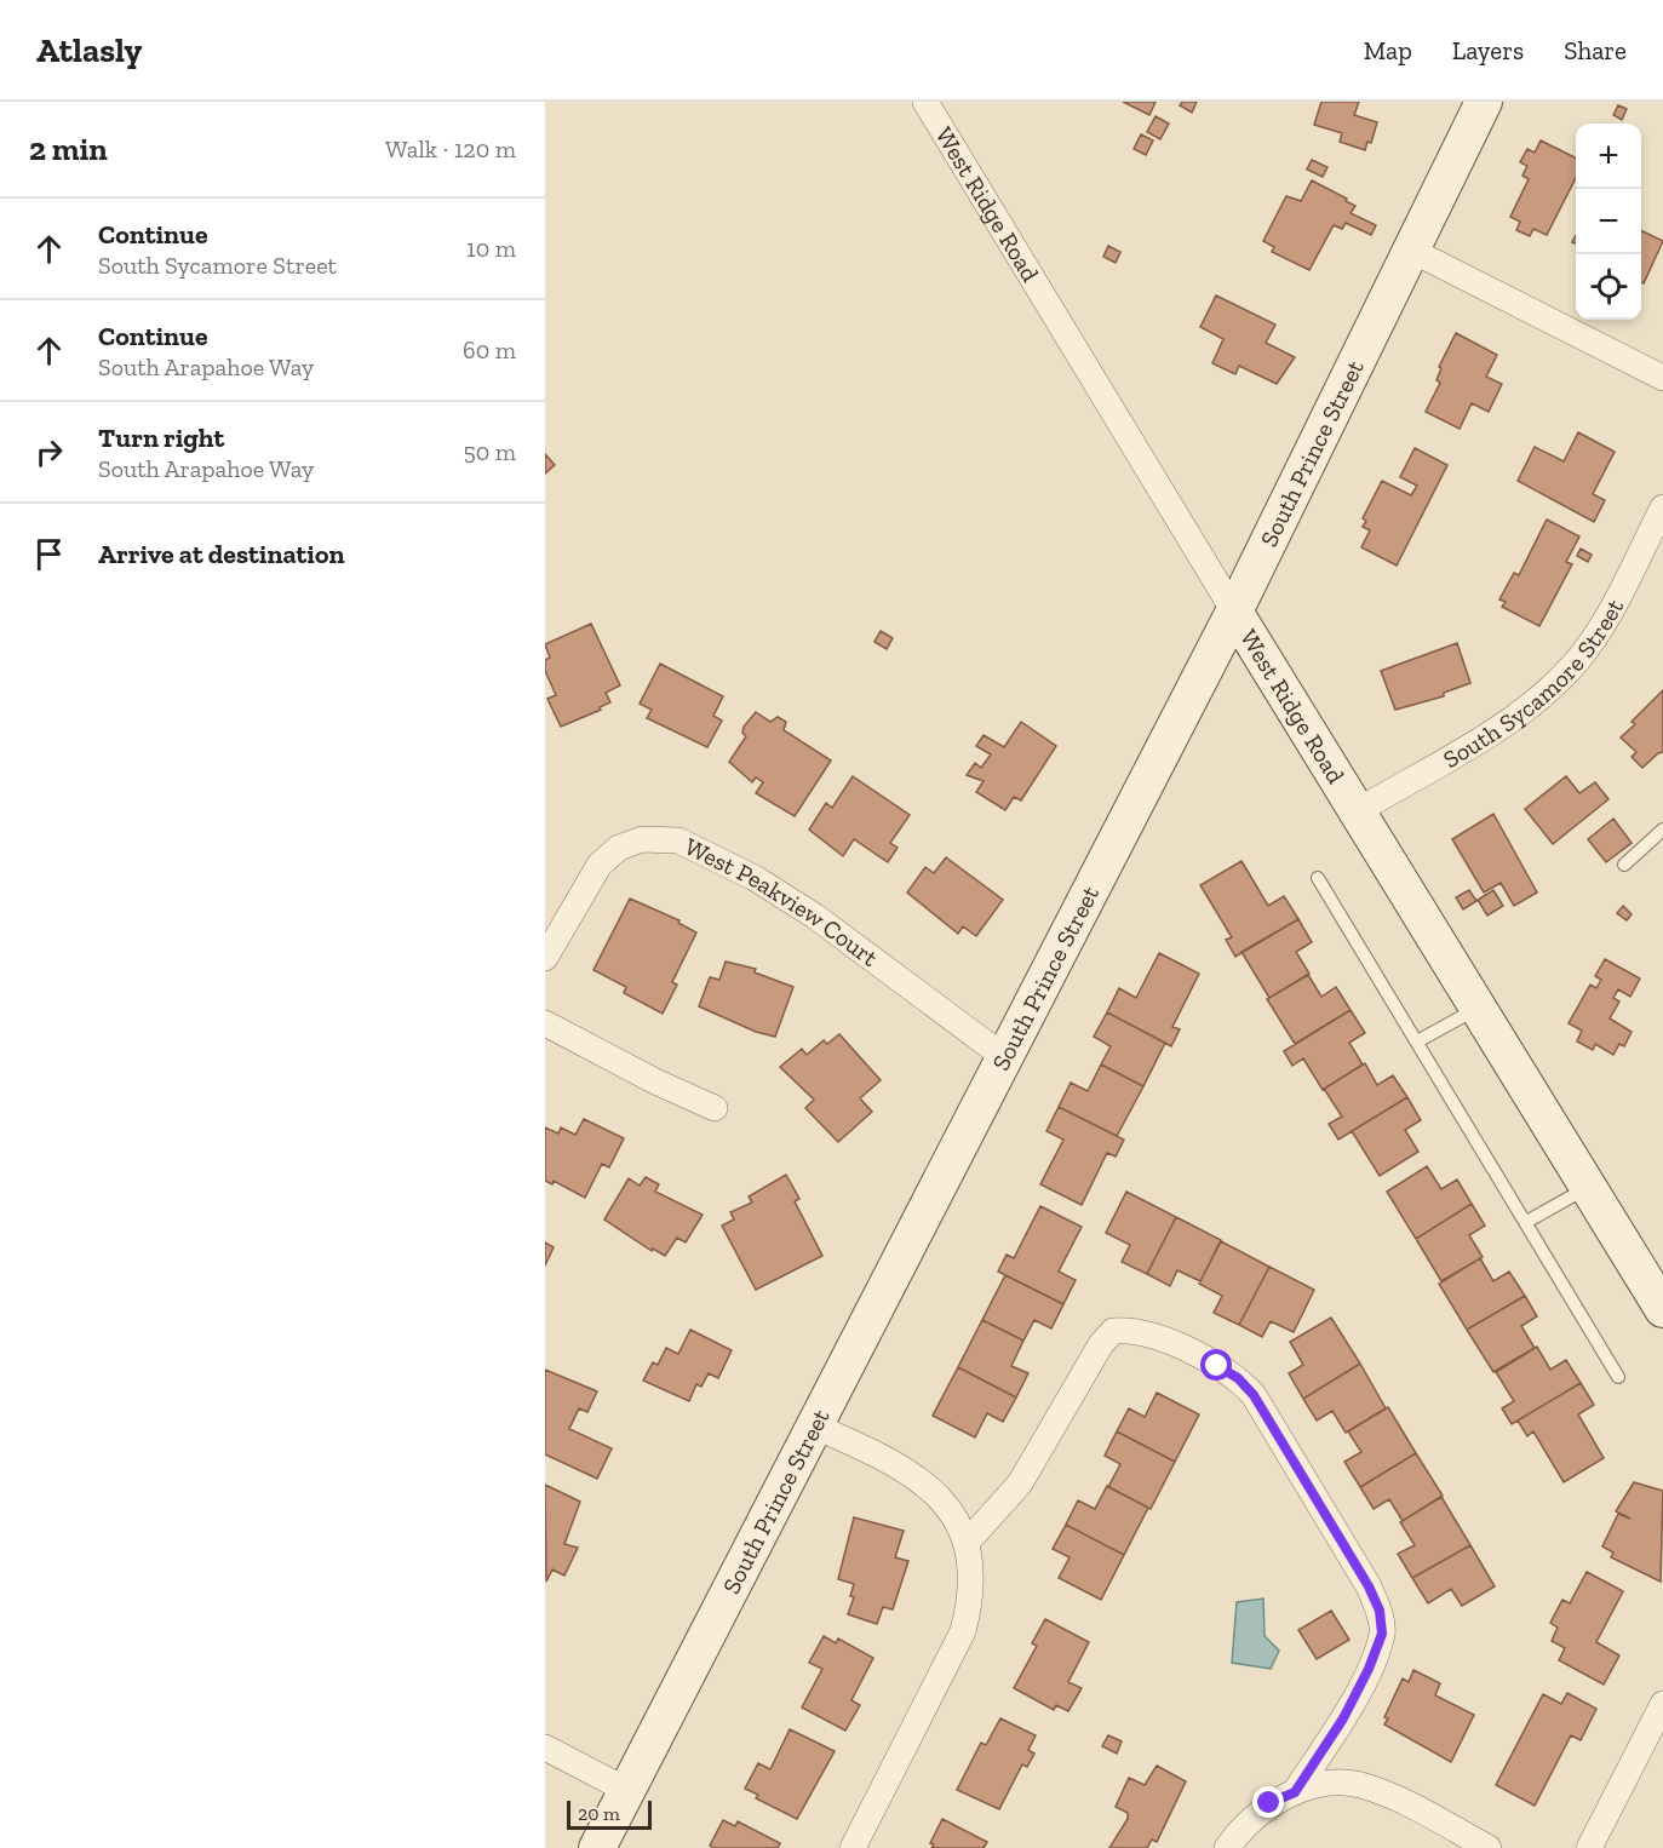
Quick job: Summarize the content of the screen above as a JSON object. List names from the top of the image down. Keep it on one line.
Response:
{"streets":{"street":["West Ridge Road","South Prince Street","South Sycamore Street","West Peakview Court"]},"crossings":[["West Ridge Road","South Prince Street"],["West Ridge Road","South Sycamore Street"],["South Prince Street","West Peakview Court"]],"scale_bar":"20 m","page":{"header":"Atlasly","nav":["Map","Layers","Share"],"heading":["2 min","Walk · 120 m"],"map_buttons":["+","−"],"list":[["Continue","South Sycamore Street","10 m"],["Continue","South Arapahoe Way","60 m"],["Turn right","South Arapahoe Way","50 m"],"Arrive at destination"],"scale":"20 m"}}
